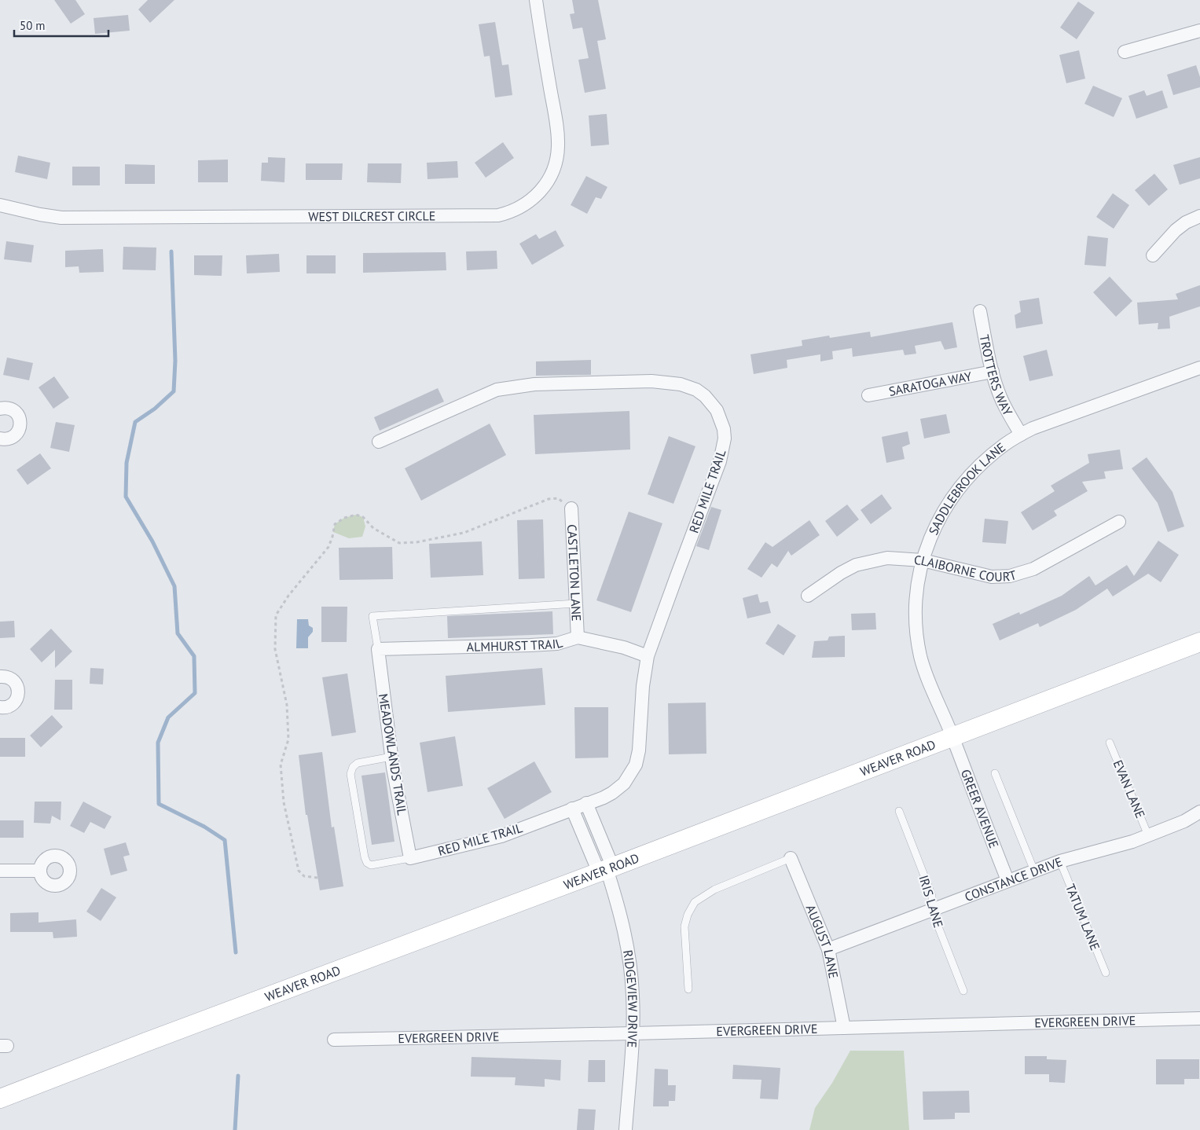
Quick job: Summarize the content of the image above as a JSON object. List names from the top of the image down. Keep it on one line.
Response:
{"streets":{"main road":["WEAVER ROAD"],"street":["WEST DILCREST CIRCLE","TROTTERS WAY","SARATOGA WAY","RED MILE TRAIL","SADDLEBROOK LANE","CLAIBORNE COURT","CASTLETON LANE","ALMHURST TRAIL","MEADOWLANDS TRAIL","GREER AVENUE","CONSTANCE DRIVE","AUGUST LANE","RIDGEVIEW DRIVE","EVERGREEN DRIVE"],"lane":["EVAN LANE","IRIS LANE","TATUM LANE"]},"crossings":[["TROTTERS WAY","SARATOGA WAY"],["TROTTERS WAY","SADDLEBROOK LANE"],["RED MILE TRAIL","ALMHURST TRAIL"],["RED MILE TRAIL","MEADOWLANDS TRAIL"],["SADDLEBROOK LANE","CLAIBORNE COURT"],["SADDLEBROOK LANE","WEAVER ROAD"],["SADDLEBROOK LANE","GREER AVENUE"],["CASTLETON LANE","ALMHURST TRAIL"],["ALMHURST TRAIL","MEADOWLANDS TRAIL"],["WEAVER ROAD","GREER AVENUE"],["WEAVER ROAD","RIDGEVIEW DRIVE"],["EVAN LANE","CONSTANCE DRIVE"],["GREER AVENUE","CONSTANCE DRIVE"],["CONSTANCE DRIVE","IRIS LANE"],["CONSTANCE DRIVE","TATUM LANE"],["CONSTANCE DRIVE","AUGUST LANE"],["AUGUST LANE","EVERGREEN DRIVE"],["RIDGEVIEW DRIVE","EVERGREEN DRIVE"]],"scale_bar":"50 m"}
